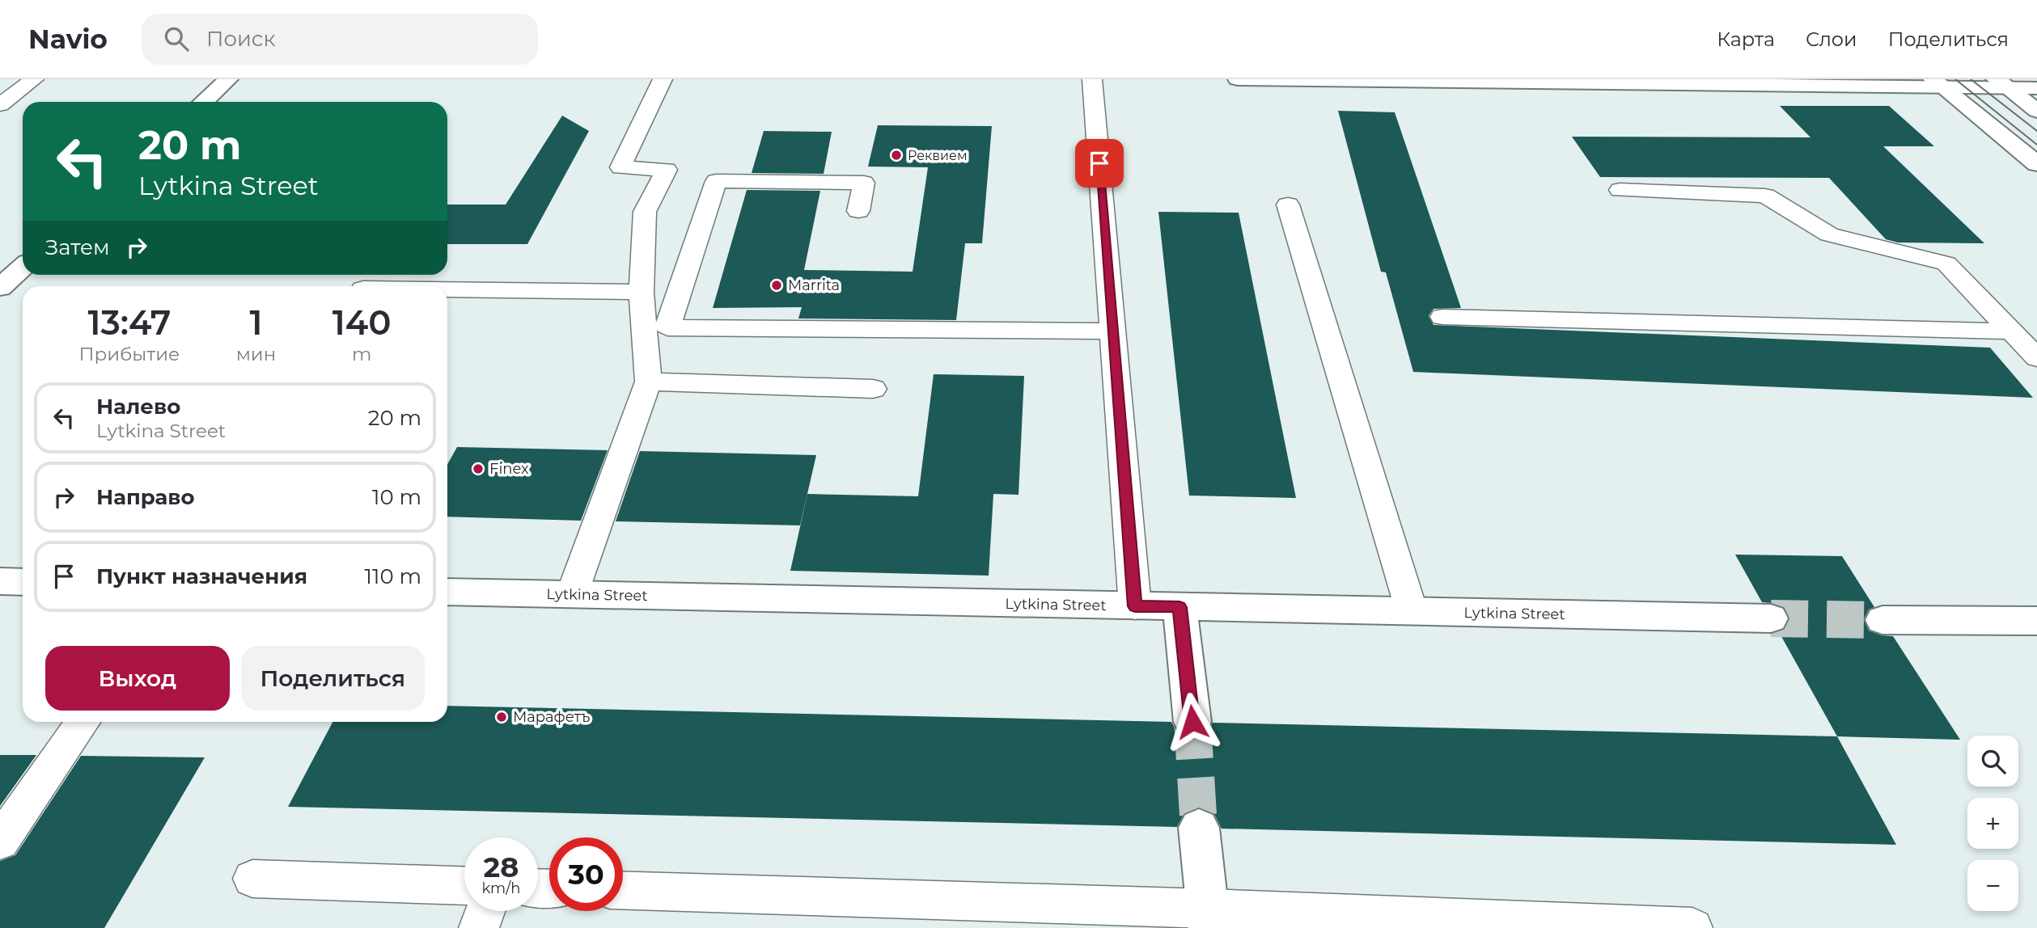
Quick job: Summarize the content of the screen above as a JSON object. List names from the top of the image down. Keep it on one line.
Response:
{"streets":{"street":["Lytkina Street"]},"places":["Реквием","Marrita","Finex","Марафетъ"],"page":{"header":"Navio","search":"Поиск","nav":["Карта","Слои","Поделиться"],"turn":["20 m","Lytkina Street"],"then":"Затем","eta":["13:47","Прибытие","1","мин","140","m"],"list":[{"name":"Налево","note":"Lytkina Street","value":"20 m"},{"name":"Направо","value":"10 m"},{"name":"Пункт назначения","value":"110 m"}],"buttons":["Выход","Поделиться"],"map_buttons":["+","−"],"speed":"28 km/h","limit":"30"}}
